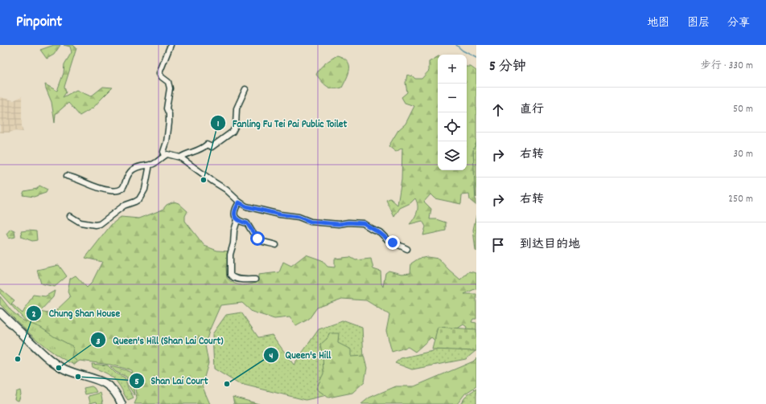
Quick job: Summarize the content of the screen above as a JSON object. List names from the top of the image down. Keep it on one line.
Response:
{"places":["Fanling Fu Tei Pai Public Toilet","Chung Shan House","Queen's Hill (Shan Lai Court)","Shan Lai Court","Queen's Hill"],"page":{"header":"Pinpoint","nav":["地图","图层","分享"],"heading":["5 分钟","步行 · 330 m"],"map_buttons":["+","−"],"list":[["直行","50 m"],["右转","30 m"],["右转","250 m"],"到达目的地"]}}
